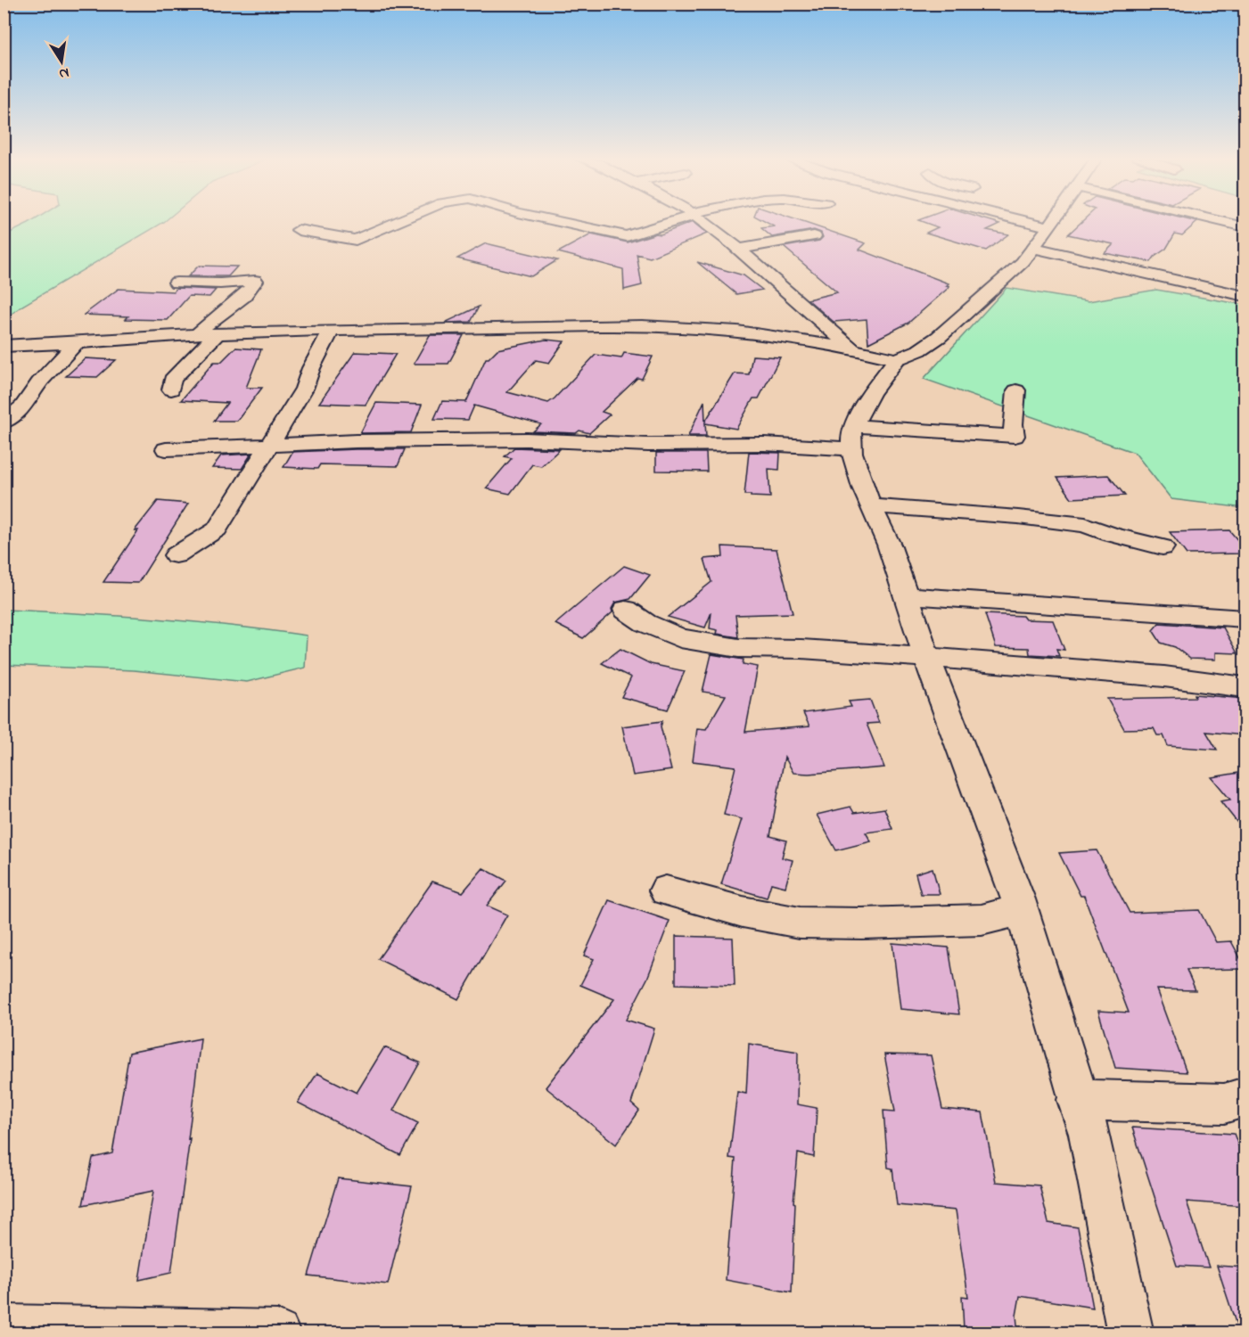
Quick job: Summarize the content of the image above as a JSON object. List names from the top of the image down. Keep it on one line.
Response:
{"north":"bottom"}
